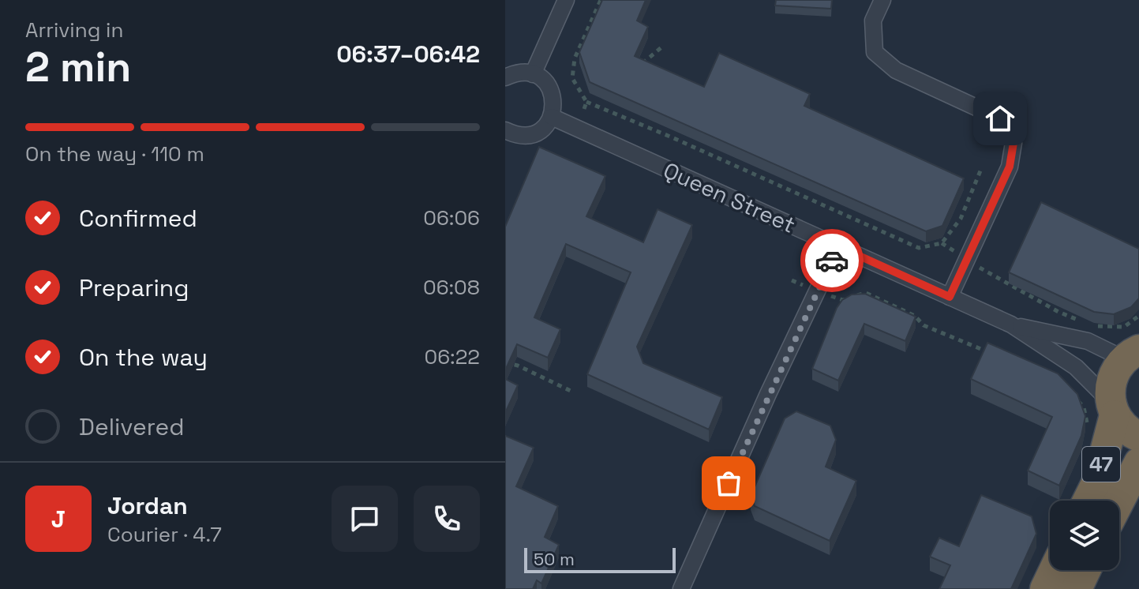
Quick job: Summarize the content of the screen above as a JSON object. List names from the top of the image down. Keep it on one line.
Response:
{"streets":{"highway":["47"],"street":["Queen Street"]},"crossings":[["Queen Street","47"]],"scale_bar":"50 m","page":{"heading":["2 min","Arriving in","06:37–06:42"],"panel":["Jordan","Courier · 4.7"],"bar":"On the way · 110 m","list":[["Confirmed","06:06"],["Preparing","06:08"],["On the way","06:22"],"Delivered"],"round":"J","scale":"50 m"}}
